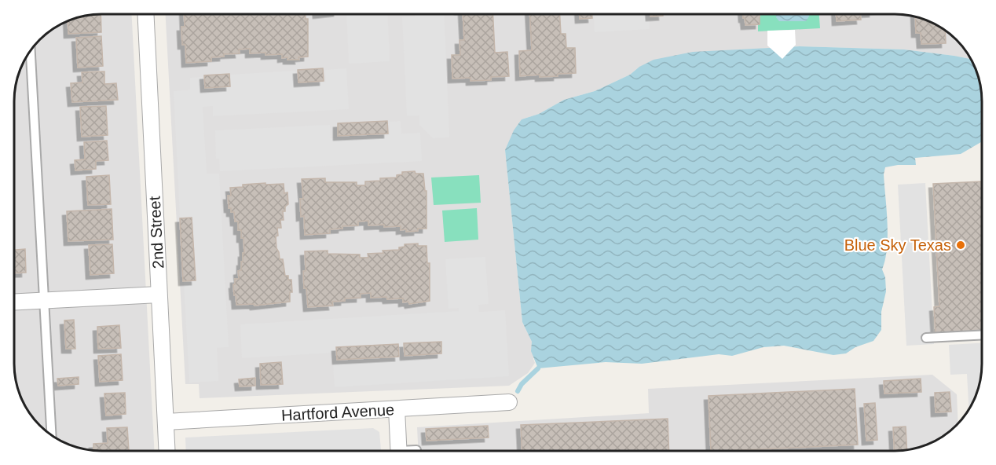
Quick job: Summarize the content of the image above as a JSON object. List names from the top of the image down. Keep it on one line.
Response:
{"streets":{"street":["2nd Street","Hartford Avenue"]},"crossings":[["2nd Street","Hartford Avenue"]],"places":["Blue Sky Texas"]}
